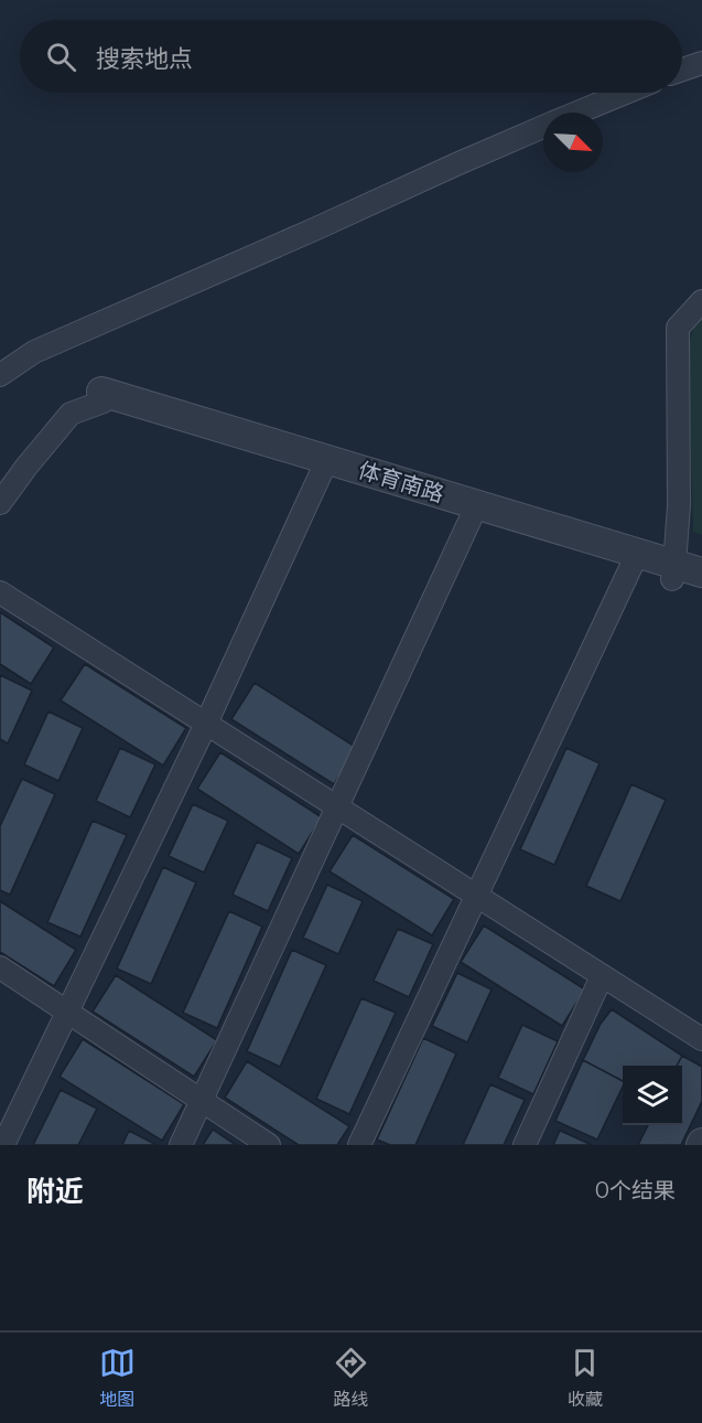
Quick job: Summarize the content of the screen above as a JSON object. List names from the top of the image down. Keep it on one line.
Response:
{"streets":{"street":["体育南路"]},"north":"bottom right","page":{"search":"搜索地点","heading":["附近","0个结果"],"nav":["地图","路线","收藏"]}}
